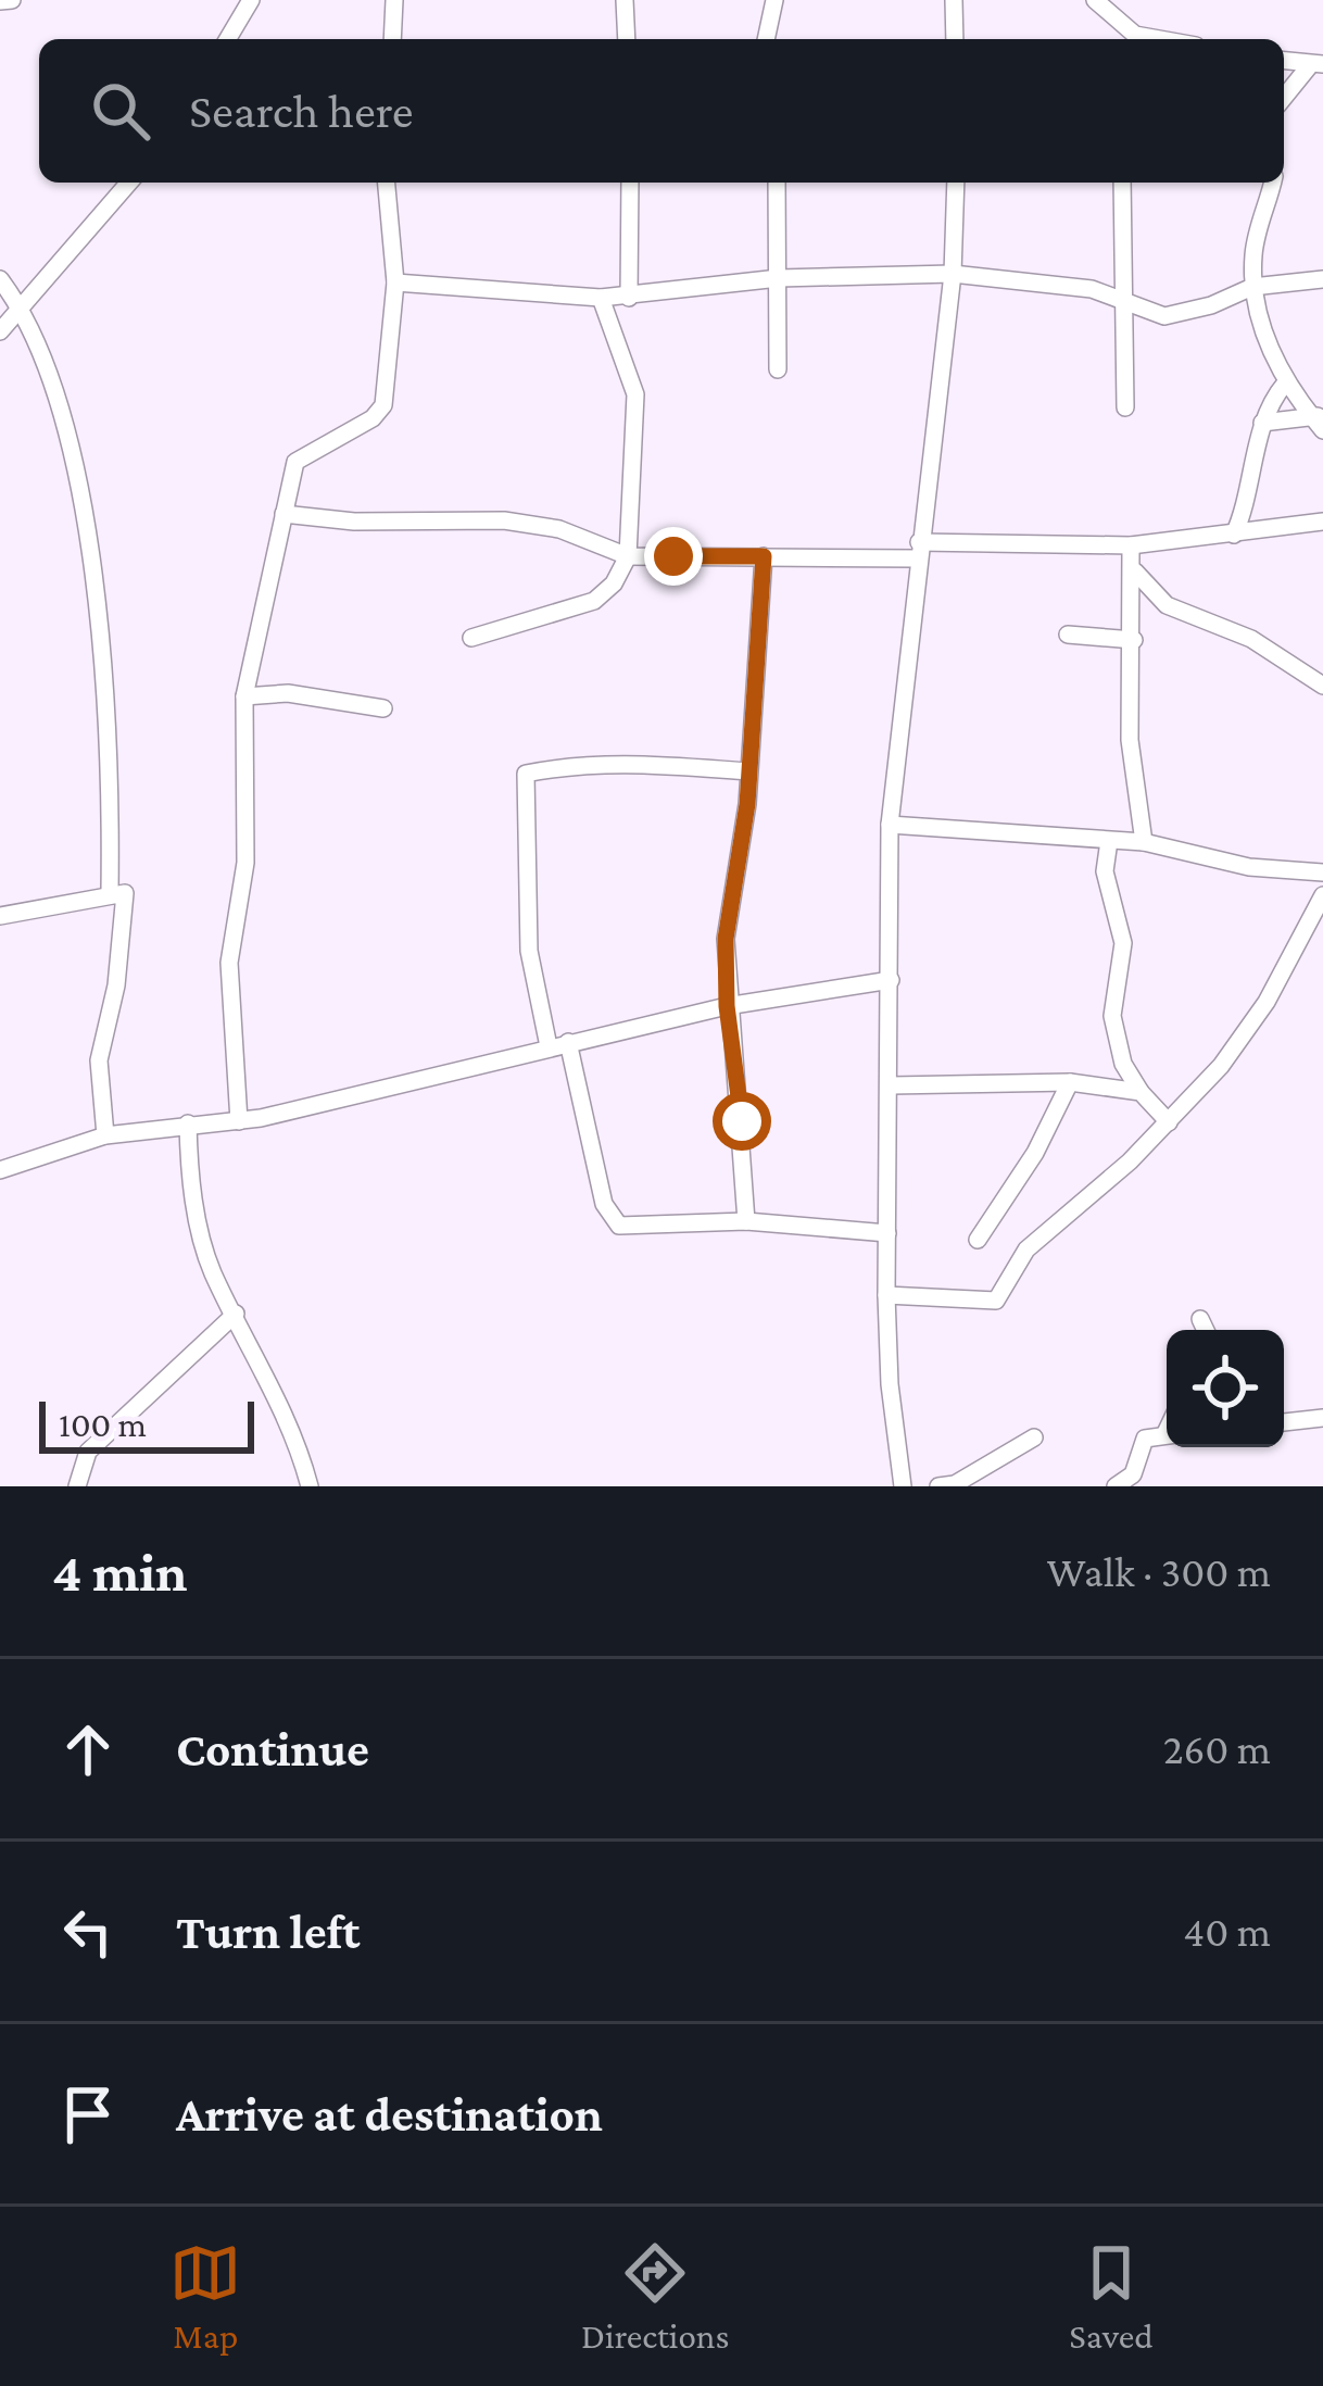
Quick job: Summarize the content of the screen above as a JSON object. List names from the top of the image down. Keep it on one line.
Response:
{"scale_bar":"100 m","page":{"search":"Search here","scale":"100 m","heading":["4 min","Walk · 300 m"],"list":[["Continue","260 m"],["Turn left","40 m"],"Arrive at destination"],"nav":["Map","Directions","Saved"]}}
